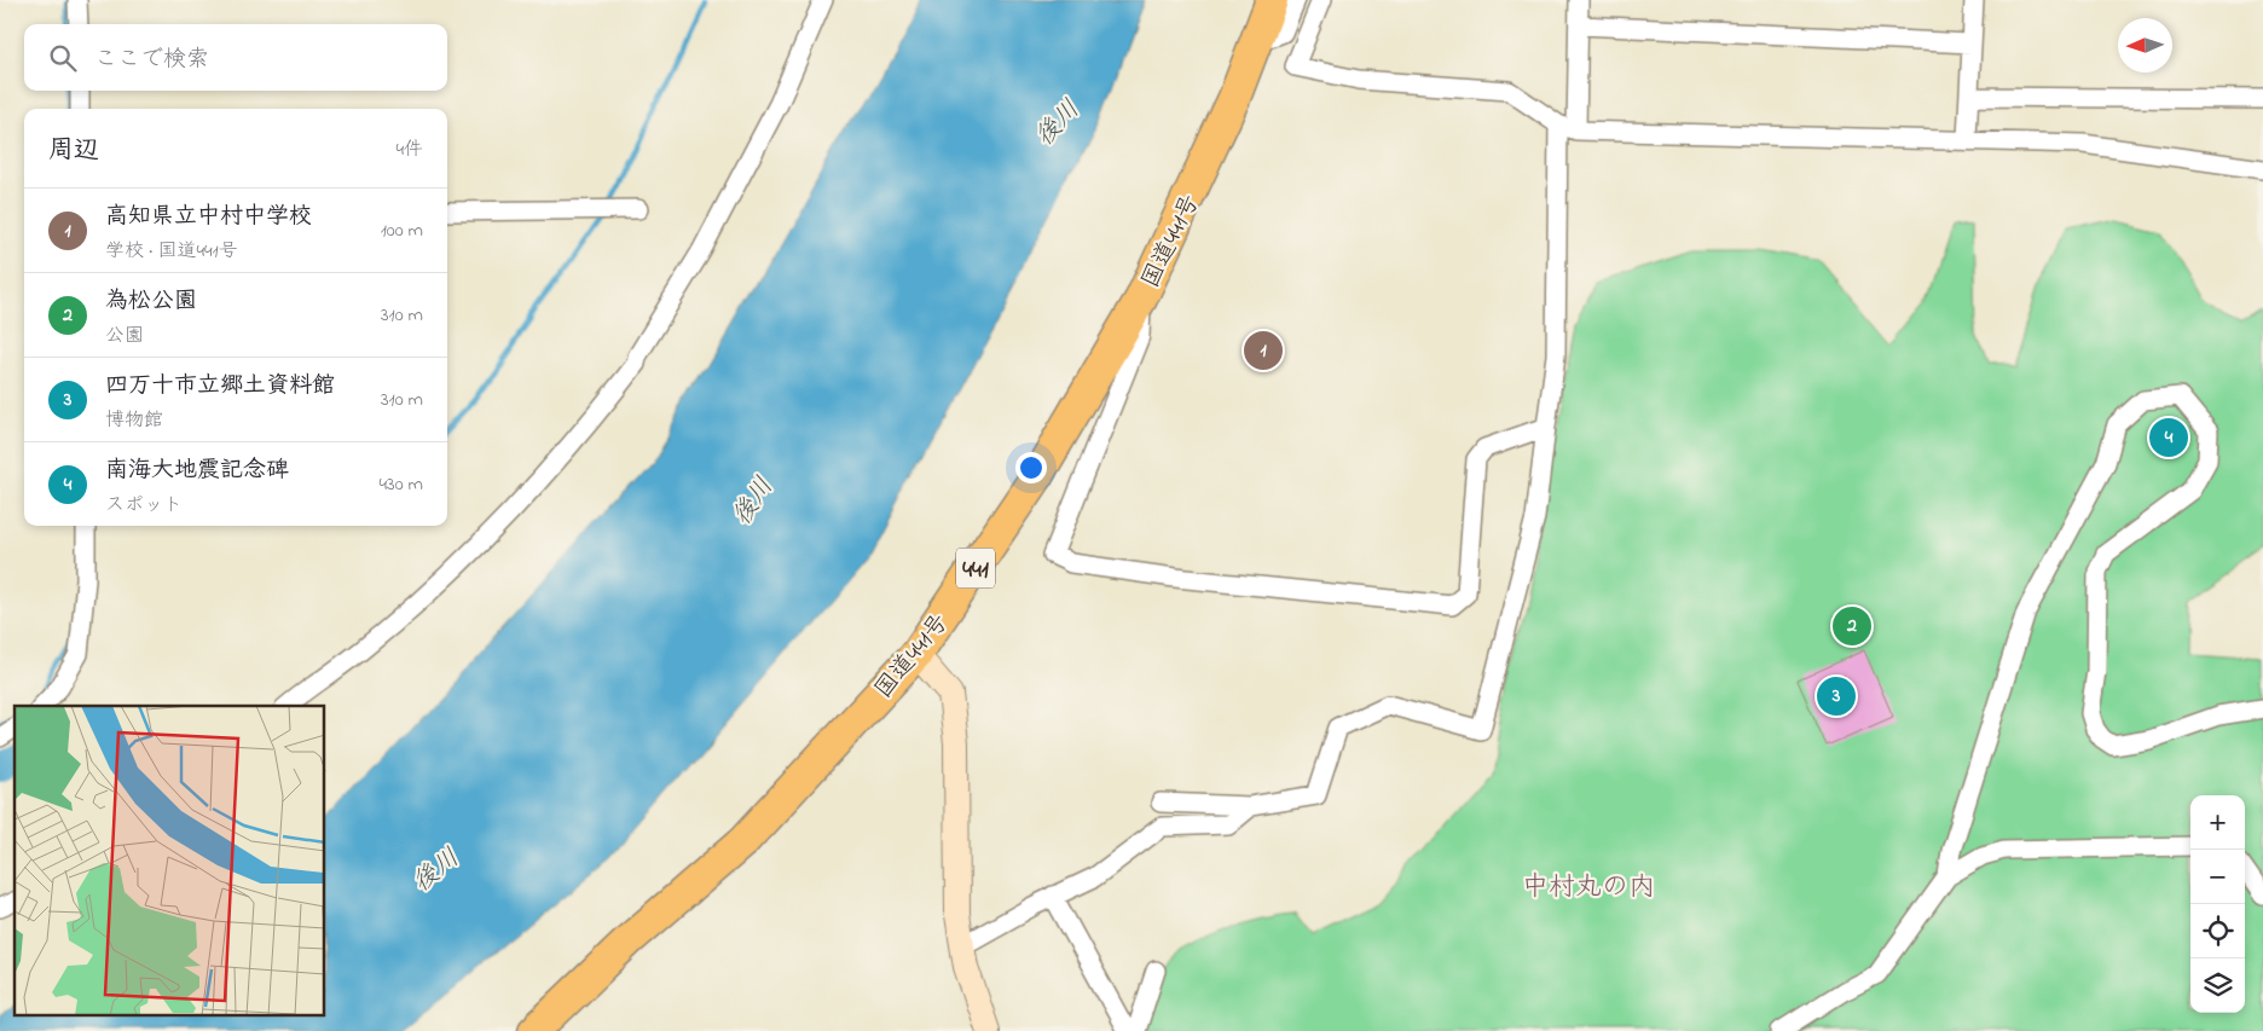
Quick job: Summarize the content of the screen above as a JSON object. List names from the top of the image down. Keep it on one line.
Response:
{"streets":{"highway":["国道441号","441"]},"districts":["中村丸の内"],"water":["後川"],"north":"left","page":{"search":"ここで検索","heading":["周辺","4件"],"list":[{"mark":"1","name":"高知県立中村中学校","note":"学校 · 国道441号","value":"100 m"},{"mark":"2","name":"為松公園","note":"公園","value":"310 m"},{"mark":"3","name":"四万十市立郷土資料館","note":"博物館","value":"310 m"},{"mark":"4","name":"南海大地震記念碑","note":"スポット","value":"430 m"}],"pins":["1","4","2","3"],"map_buttons":["+","−"]}}
